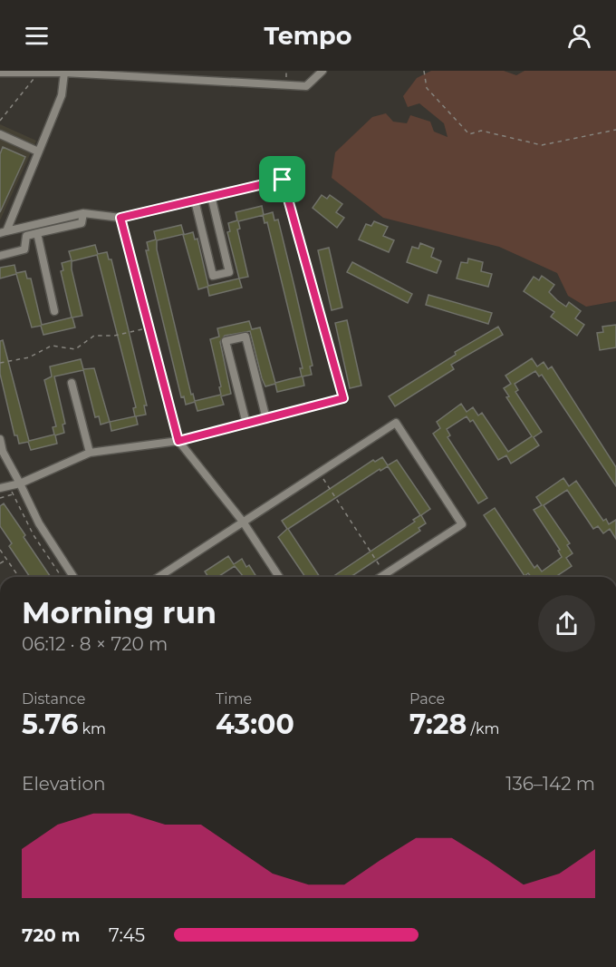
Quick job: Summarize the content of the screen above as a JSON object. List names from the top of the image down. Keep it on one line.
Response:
{"page":{"header":"Tempo","heading":["Morning run","06:12 · 8 × 720 m"],"stats":[["Distance","5.76 km"],["Time","43:00"],["Pace","7:28 /km"]],"chart":["Elevation","136–142 m"],"list":[{"name":"720 m","note":"7:45"}]}}
